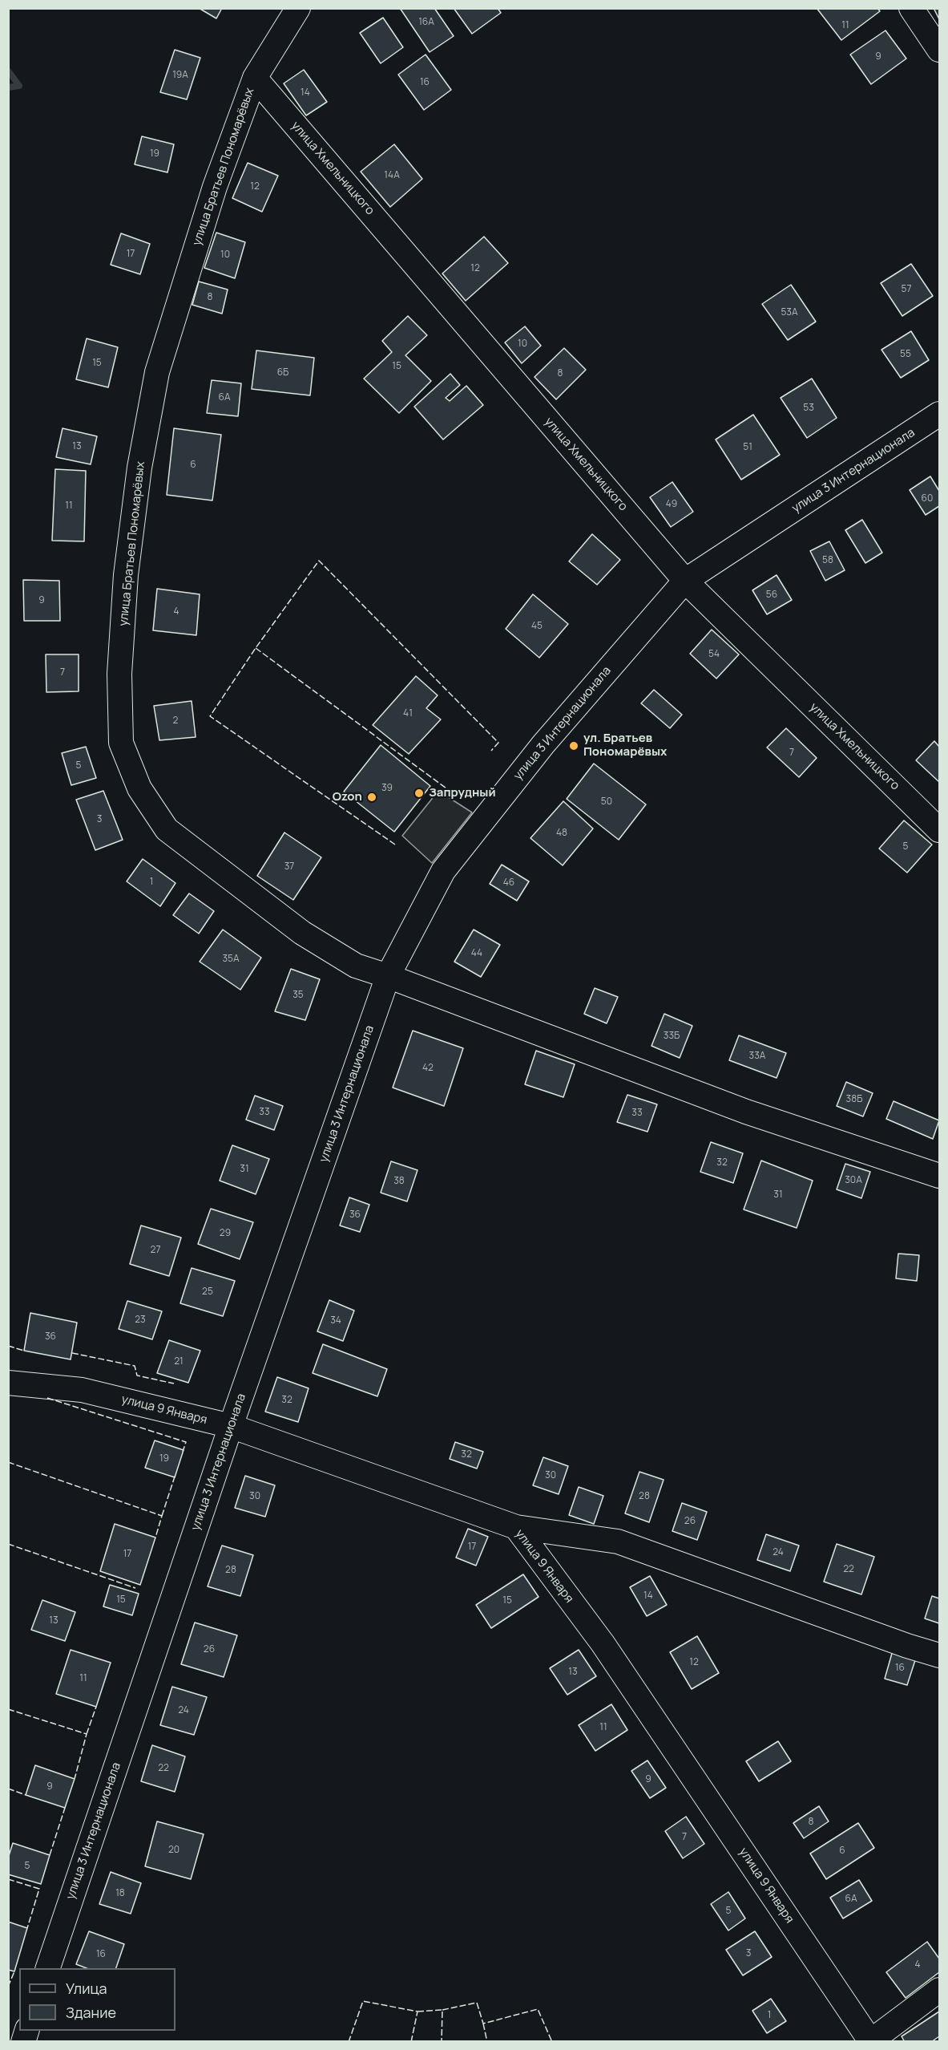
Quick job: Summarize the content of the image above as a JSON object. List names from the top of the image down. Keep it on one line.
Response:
{"streets":{"street":["улица Братьев Пономарёвых","улица Хмельницкого","улица 3 Интернационала","улица 9 Января"]},"crossings":[["улица Братьев Пономарёвых","улица Хмельницкого"],["улица Братьев Пономарёвых","улица 3 Интернационала"],["улица Хмельницкого","улица 3 Интернационала"],["улица 3 Интернационала","улица 9 Января"]],"places":["ул. Братьев Пономарёвых","Запрудный","Ozon"],"house_numbers":["16А","11","9","19А","16","14","19","14А","12","17","10","12","57","8","53А","10","55","15","15","6Б","8","6А","53","13","51","6","60","49","11","58","56","9","4","45","54","7","41","2","7","5","39","50","3","48","5","37","1","46","44","35А","35","33Б","33А","42","38Б","33","33","32","31","30А","38","31","36","29","27","25","23","34","36","21","32","32","19","30","30","28","26","17","24","17","22","28","14","15","15","13","26","12","16","13","11","24","11","22","9","9","8","7","20","6","5","18","6А","5","3","16","4","1"],"legend":["Улица","Здание"]}
